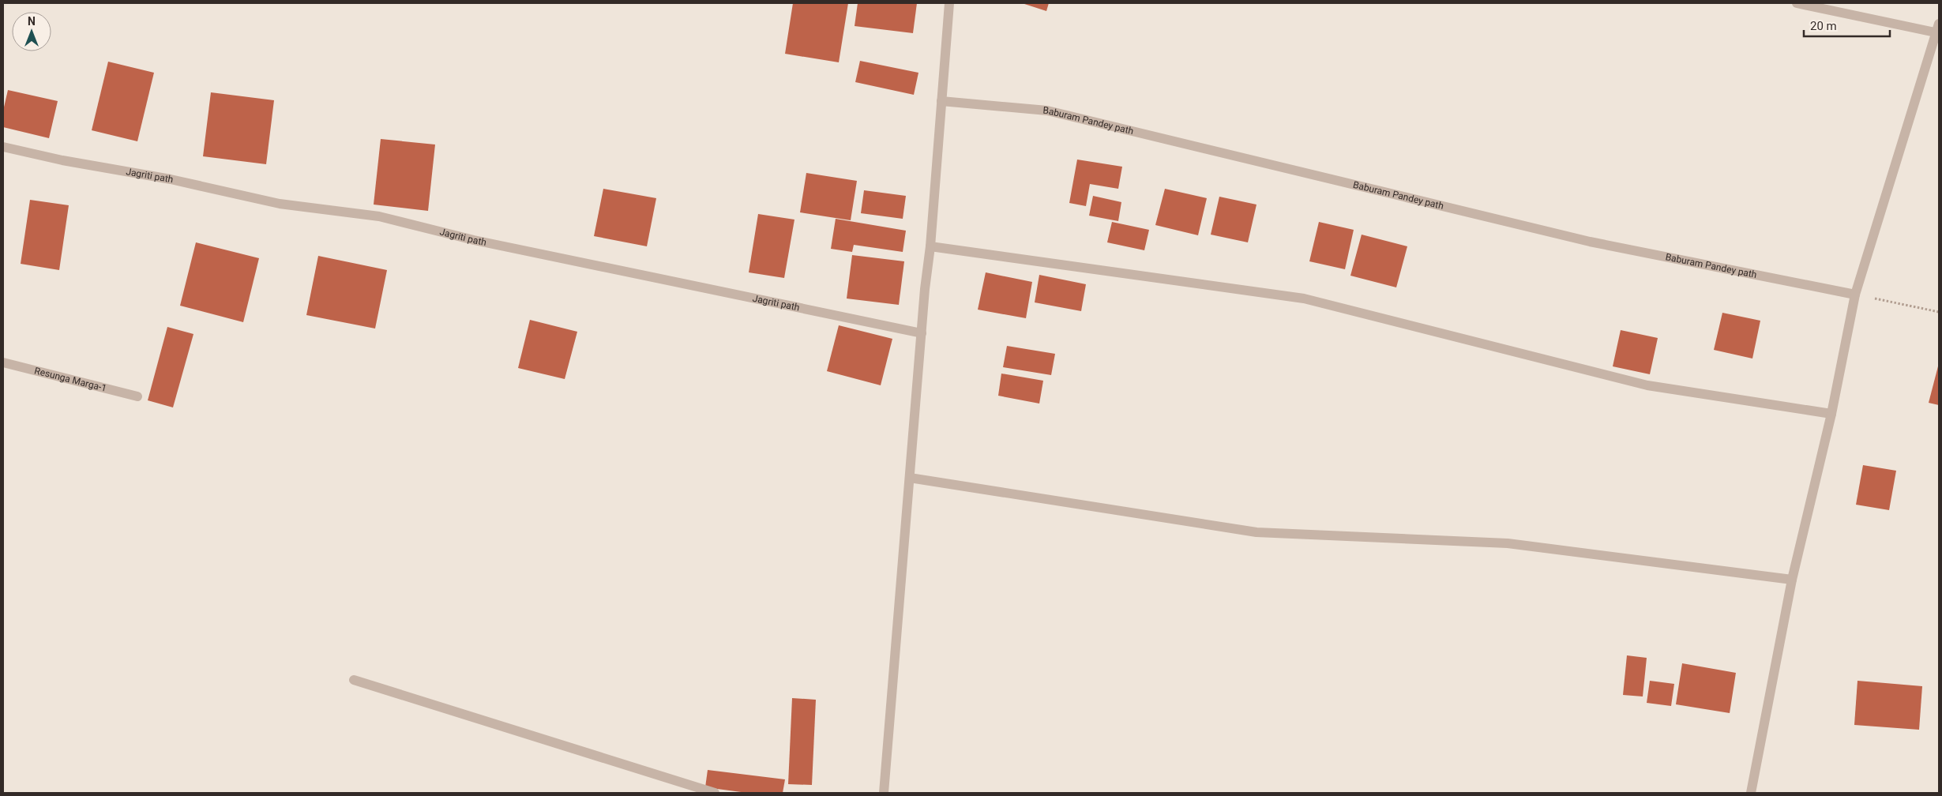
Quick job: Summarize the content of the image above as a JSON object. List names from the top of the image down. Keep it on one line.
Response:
{"streets":{"street":["Baburam Pandey path","Jagriti path","Resunga Marga-1"]},"scale_bar":"20 m","north":"top"}
